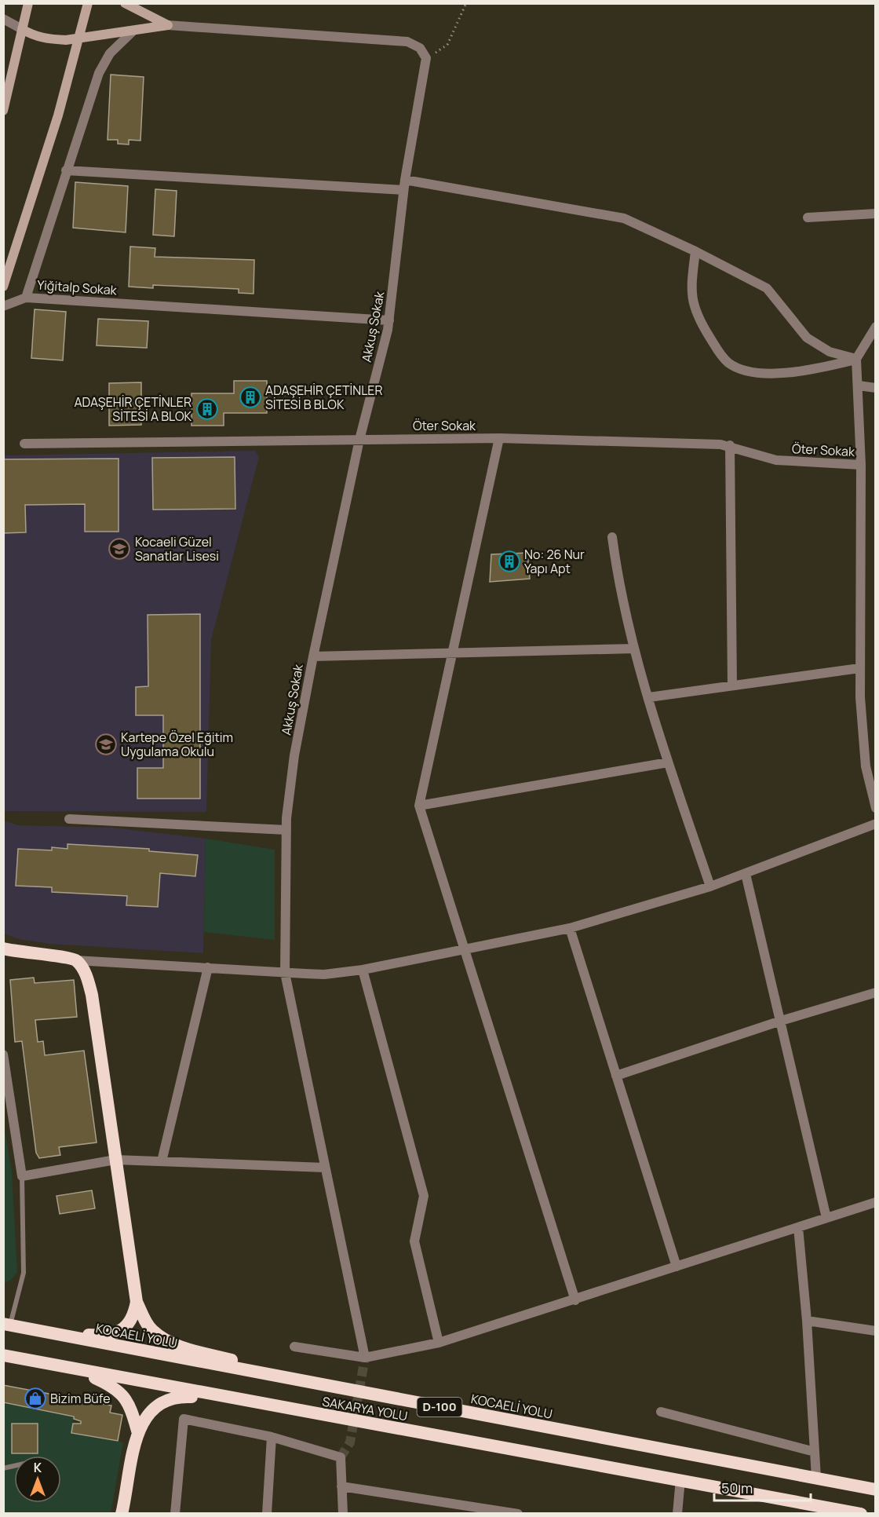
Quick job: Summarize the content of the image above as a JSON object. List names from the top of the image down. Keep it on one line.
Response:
{"streets":{"highway":["KOCAELİ YOLU","D-100","SAKARYA YOLU"],"street":["Yiğitalp Sokak","Akkuş Sokak","Öter Sokak"]},"crossings":[["Yiğitalp Sokak","Akkuş Sokak"],["Akkuş Sokak","Öter Sokak"]],"places":{"building":["ADAŞEHİR ÇETİNLER SİTESİ B BLOK","ADAŞEHİR ÇETİNLER SİTESİ A BLOK","No: 26 Nur Yapı Apt"],"school or university":["Kocaeli Güzel Sanatlar Lisesi","Kartepe Özel Eğitim Uygulama Okulu"],"shop":["Bizim Büfe"]},"scale_bar":"50 m","north":"top"}
